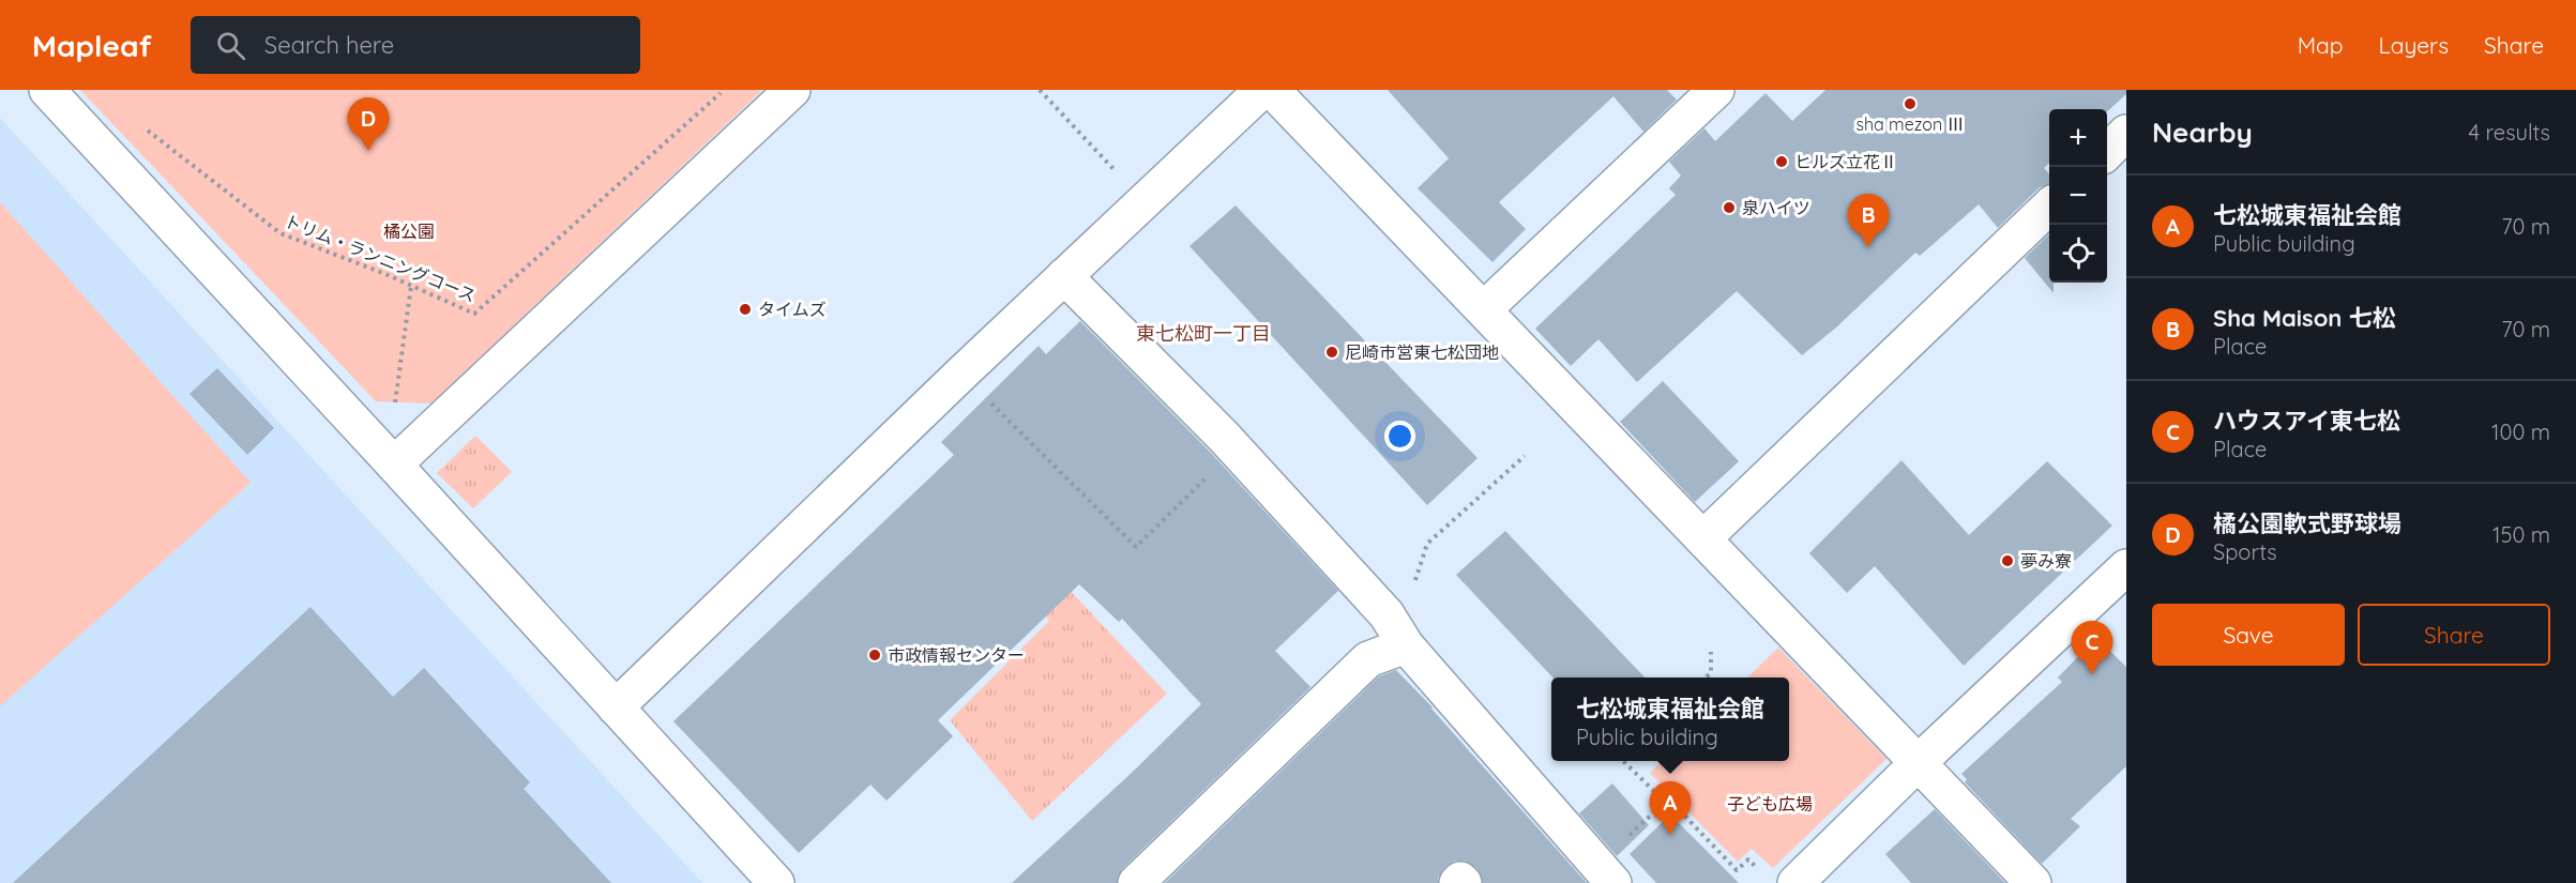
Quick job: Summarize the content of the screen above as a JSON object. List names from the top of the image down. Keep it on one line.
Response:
{"streets":{"path":["トリム・ランニングコース"]},"districts":["東七松町一丁目"],"parks":["橘公園","子ども広場"],"places":["sha mezon Ⅲ","ヒルズ立花Ⅱ","泉ハイツ","タイムズ","尼崎市営東七松団地","夢み寮","市政情報センター"],"page":{"header":"Mapleaf","search":"Search here","nav":["Map","Layers","Share"],"heading":["Nearby","4 results"],"pins":["D","B","C","A"],"map_buttons":["+","−"],"list":[{"mark":"A","name":"七松城東福祉会館","note":"Public building","value":"70 m"},{"mark":"B","name":"Sha Maison 七松","note":"Place","value":"70 m"},{"mark":"C","name":"ハウスアイ東七松","note":"Place","value":"100 m"},{"mark":"D","name":"橘公園軟式野球場","note":"Sports","value":"150 m"}],"buttons":["Save","Share"],"popup":["七松城東福祉会館","Public building"]}}
